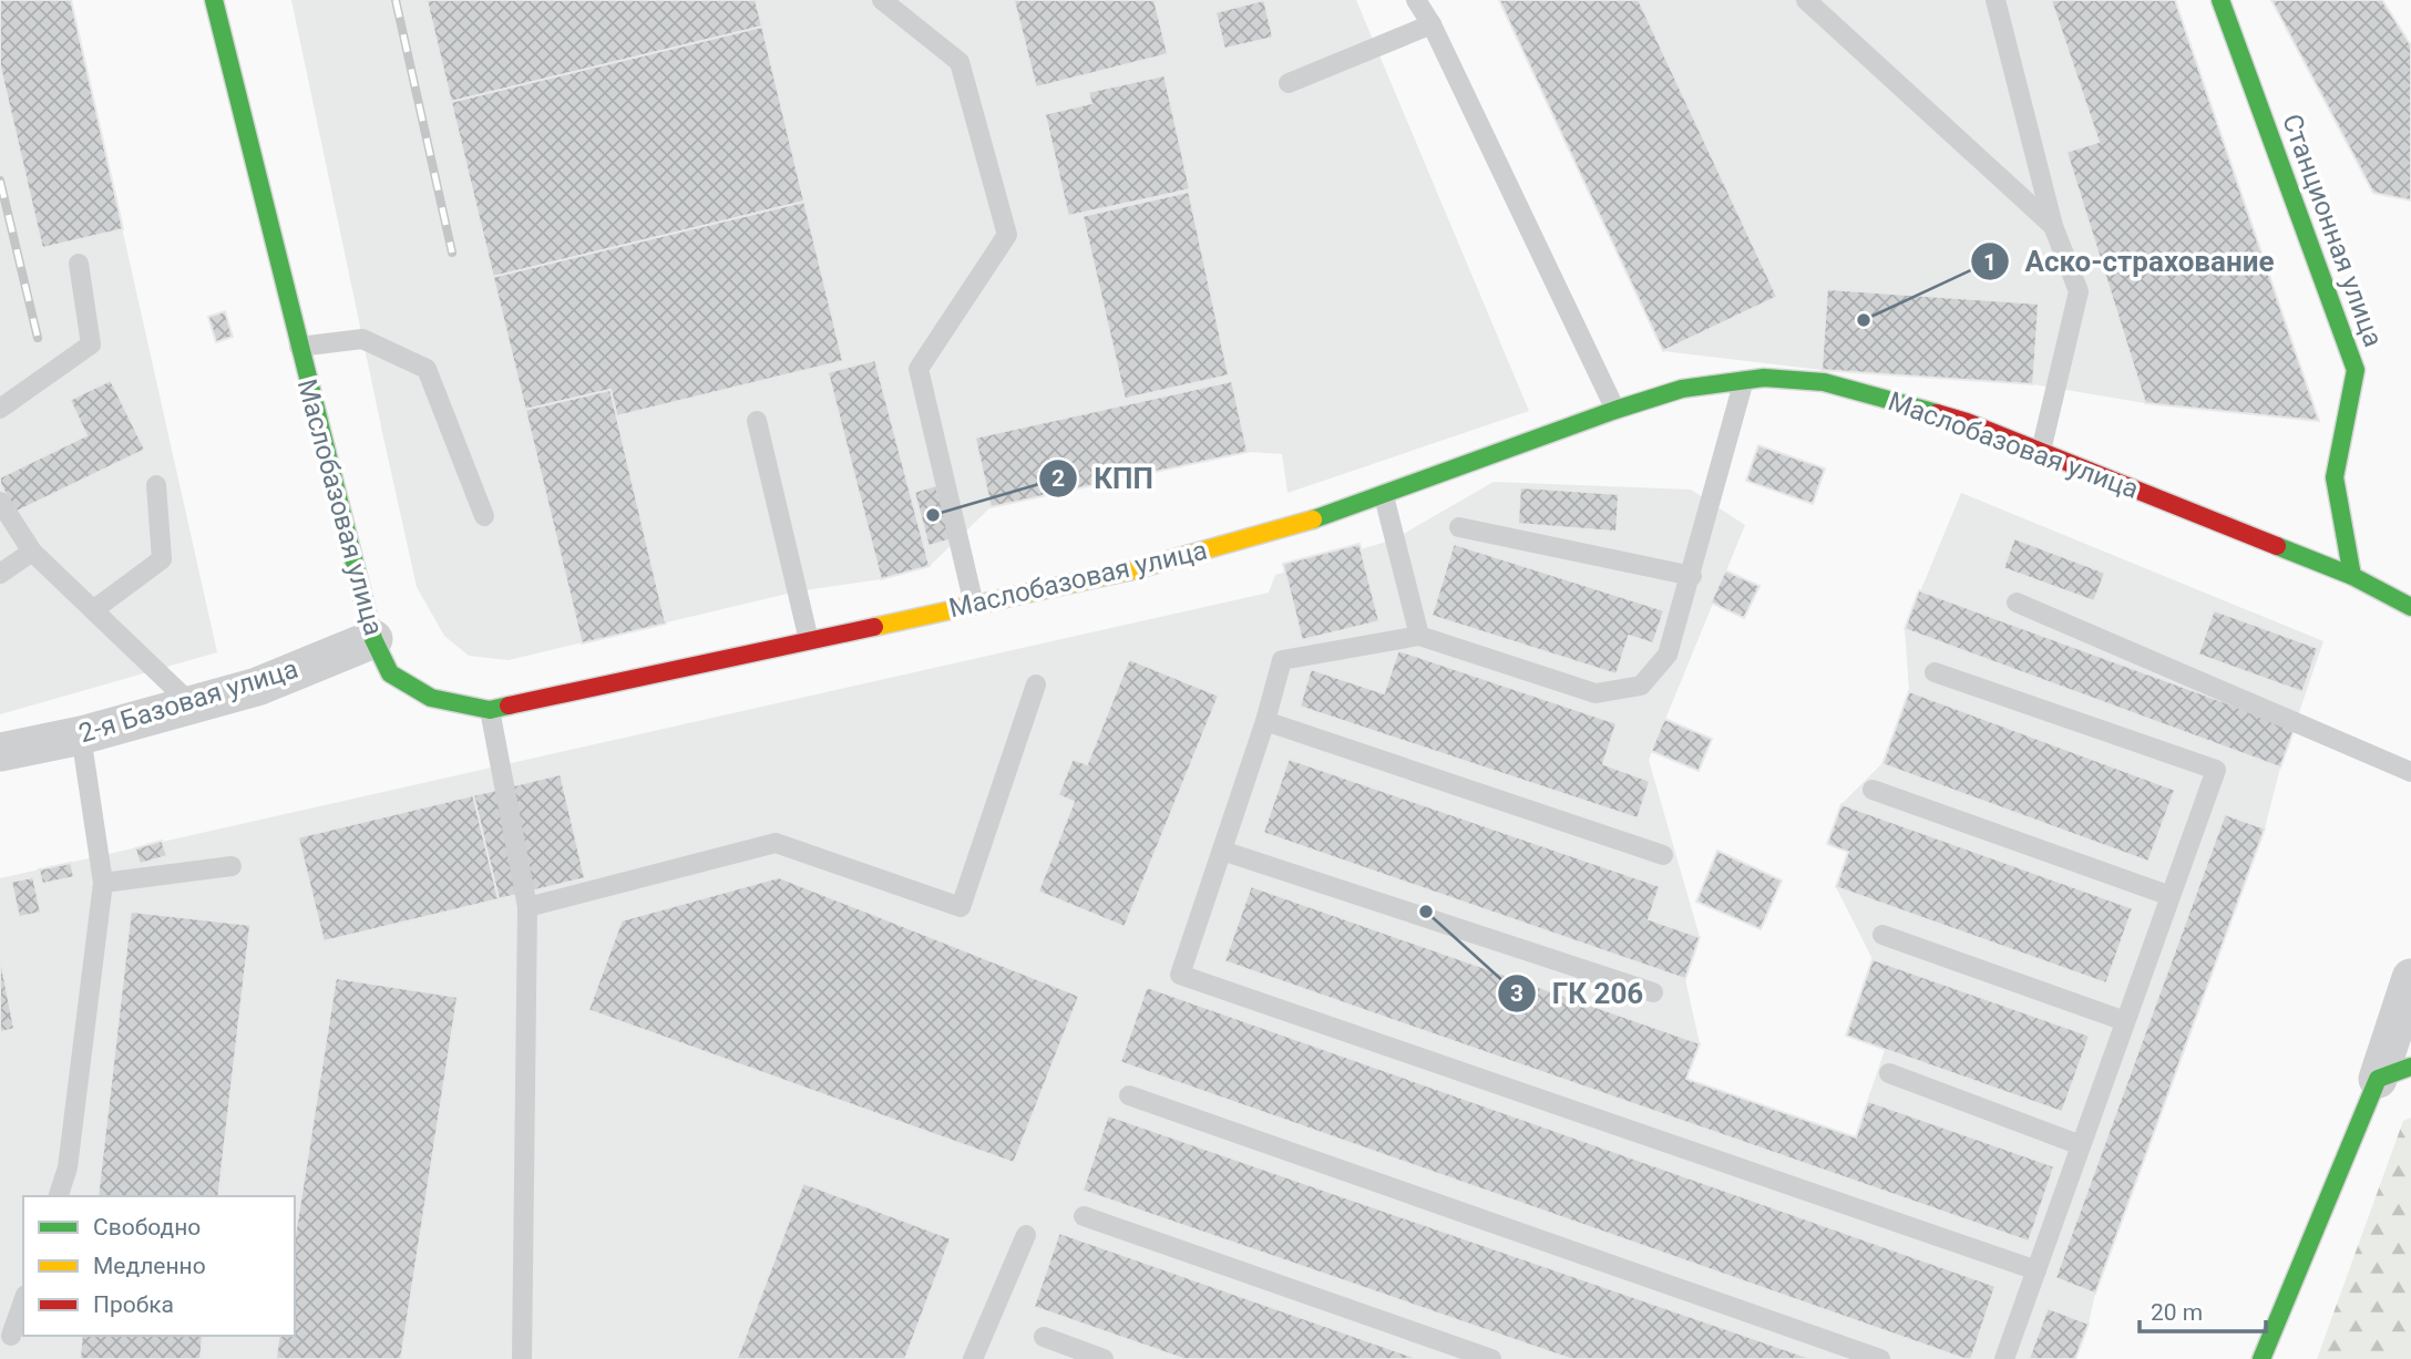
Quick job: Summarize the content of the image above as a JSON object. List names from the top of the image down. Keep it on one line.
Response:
{"streets":{"street":["Станционная улица","Маслобазовая улица","2-я Базовая улица"]},"crossings":[["Станционная улица","Маслобазовая улица"],["Маслобазовая улица","2-я Базовая улица"]],"places":["Аско-страхование","КПП","ГК 206"],"legend":["Свободно","Медленно","Пробка"],"scale_bar":"20 m"}
